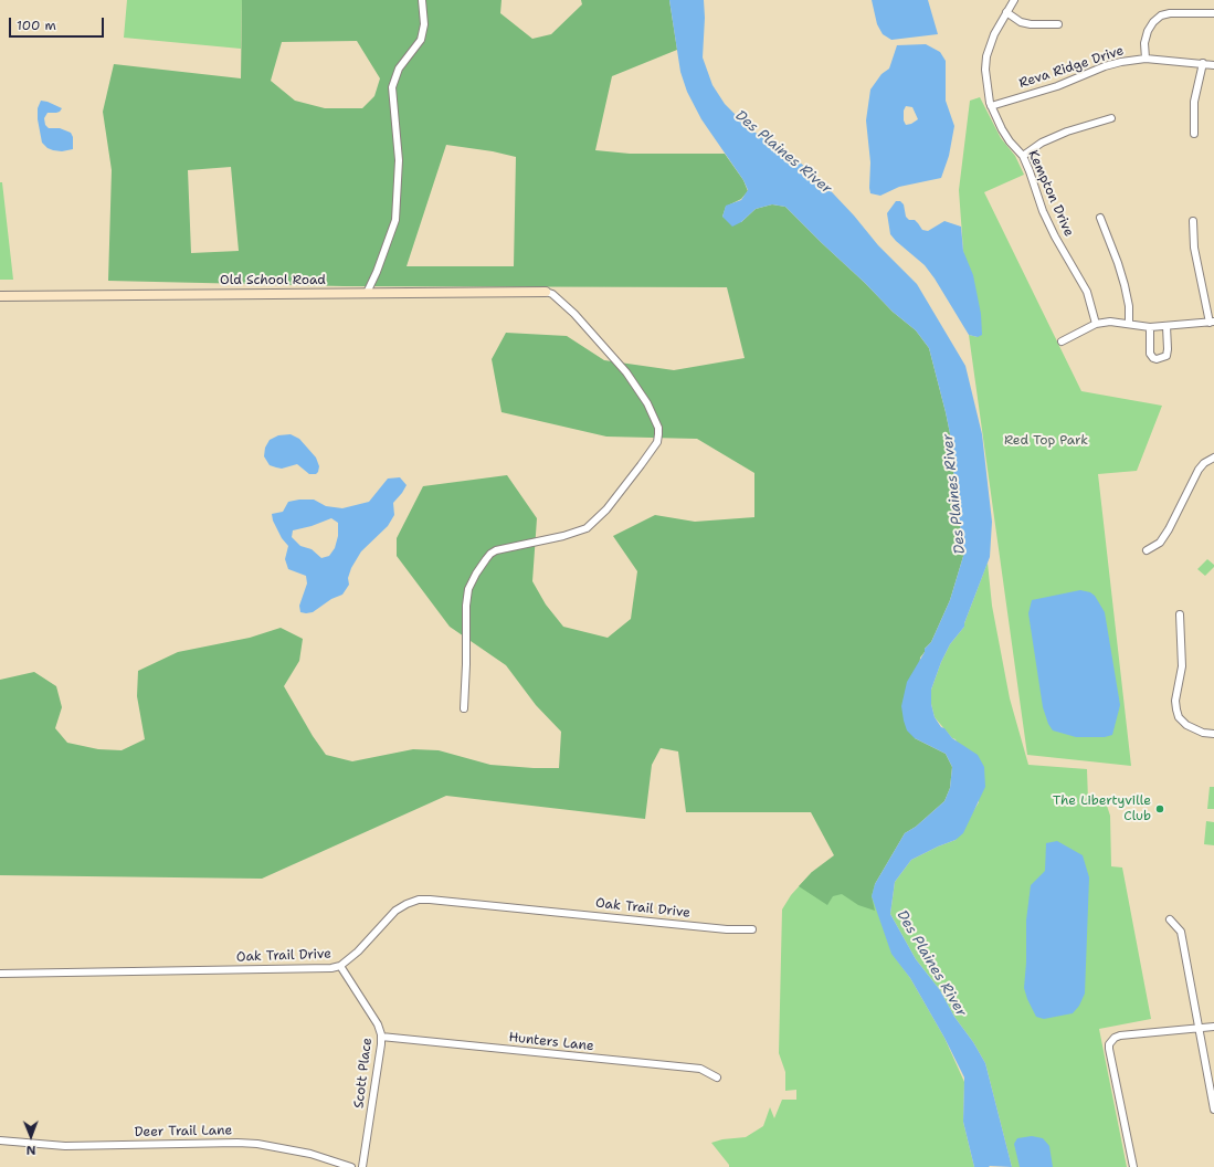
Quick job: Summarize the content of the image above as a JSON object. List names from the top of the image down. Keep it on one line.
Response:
{"streets":{"street":["Reva Ridge Drive","Kempton Drive","Old School Road","Oak Trail Drive","Hunters Lane","Scott Place","Deer Trail Lane"]},"crossings":[["Reva Ridge Drive","Kempton Drive"],["Oak Trail Drive","Scott Place"],["Hunters Lane","Scott Place"]],"water":["Des Plaines River"],"parks":["Red Top Park"],"places":["The Libertyville Club"],"scale_bar":"100 m","north":"bottom"}
